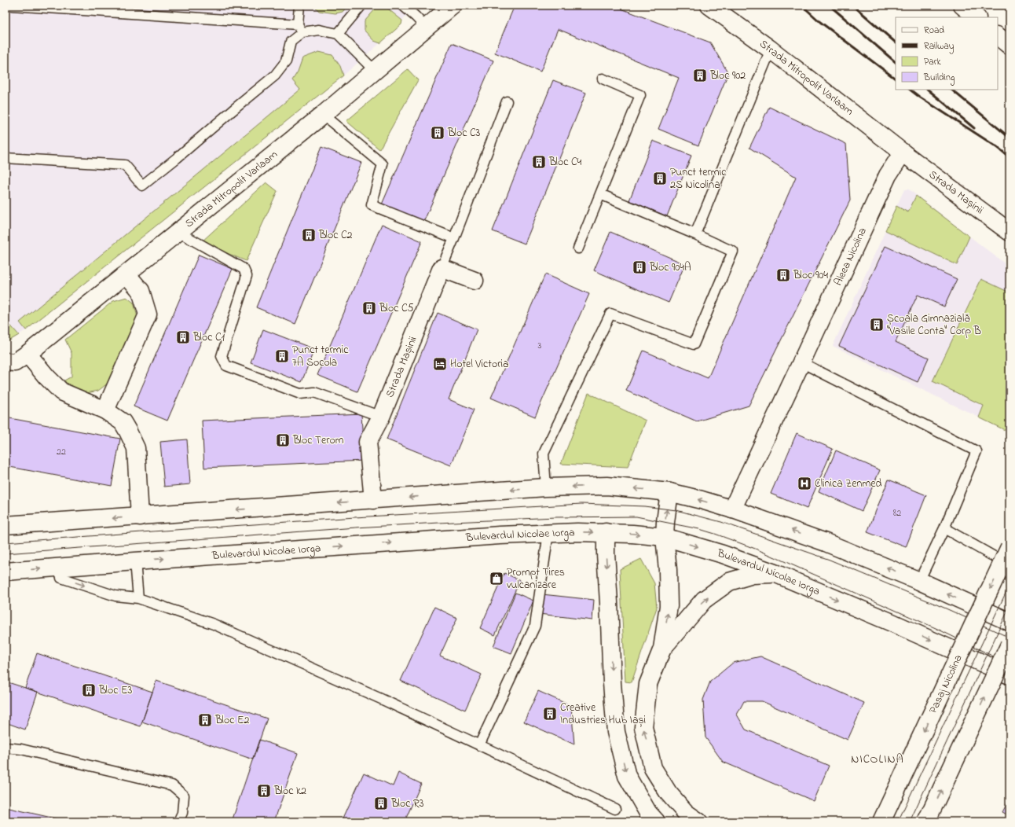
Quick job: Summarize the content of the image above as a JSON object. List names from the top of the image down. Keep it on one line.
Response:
{"streets":{"main road":["Strada Mitropolit Varlaam","Strada Mașinii","Aleea Nicolina","Bulevardul Nicolae Iorga","Pasaj Nicolina"]},"crossings":[["Strada Mitropolit Varlaam","Strada Mașinii"],["Strada Mitropolit Varlaam","Aleea Nicolina"],["Strada Mașinii","Aleea Nicolina"]],"districts":["NICOLINA"],"places":{"building":["Bloc 902","Bloc C3","Bloc C4","Punct termic 2S Nicolina","Bloc C2","Bloc 904A","Bloc 904","Bloc C5","Școala Gimnazială \"Vasile Conta\" Corp B","Bloc C1","Punct termic 7A Socola","Bloc Terom","Bloc E3","Creative Industries Hub Iași","Bloc E2","Bloc k2","Bloc R3"],"hotel":["Hotel Victoria"],"hospital":["Clinica Zenmed"],"shop":["Prompt Tires vulcanizare"]},"house_numbers":["3","22","82"],"legend":["Road","Railway","Park","Building"]}
